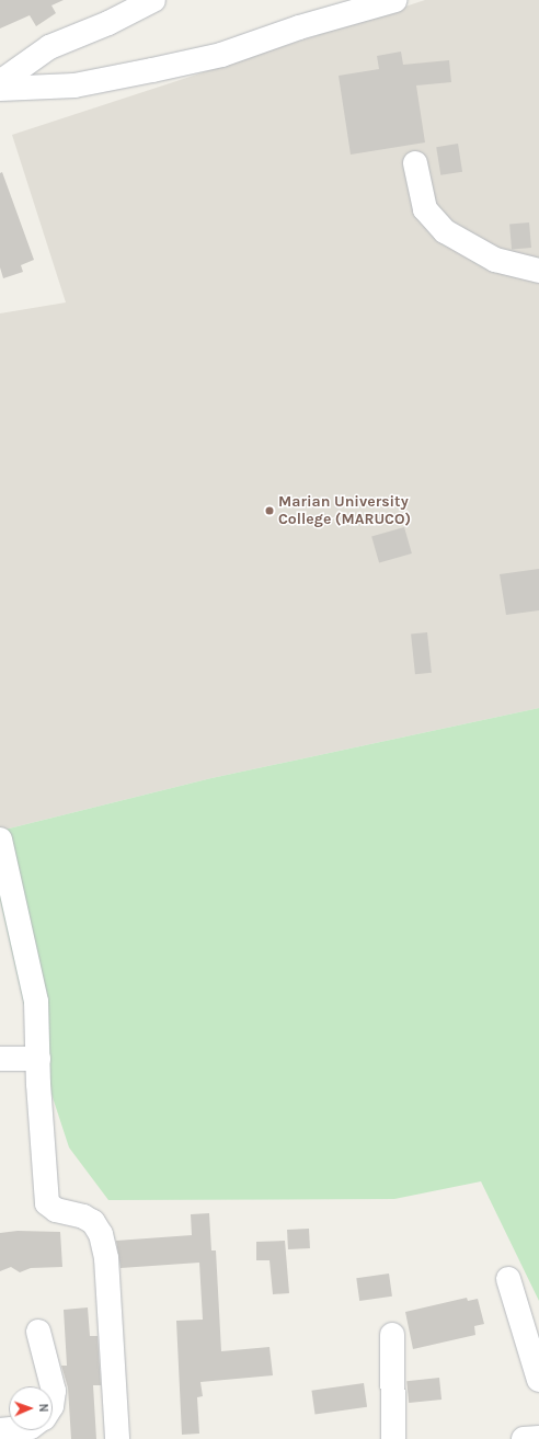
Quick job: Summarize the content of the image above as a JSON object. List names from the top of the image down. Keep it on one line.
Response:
{"places":["Marian University College (MARUCO)"],"north":"right"}
